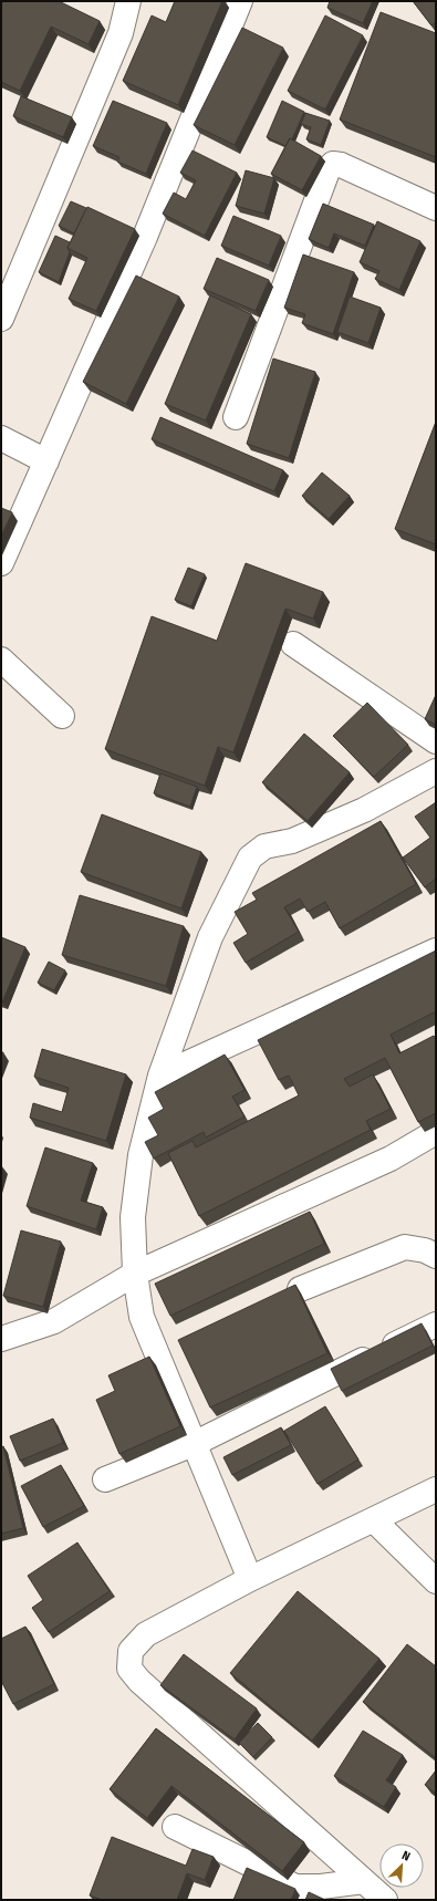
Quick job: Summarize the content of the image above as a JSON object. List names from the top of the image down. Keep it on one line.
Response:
{"north":"top right"}
